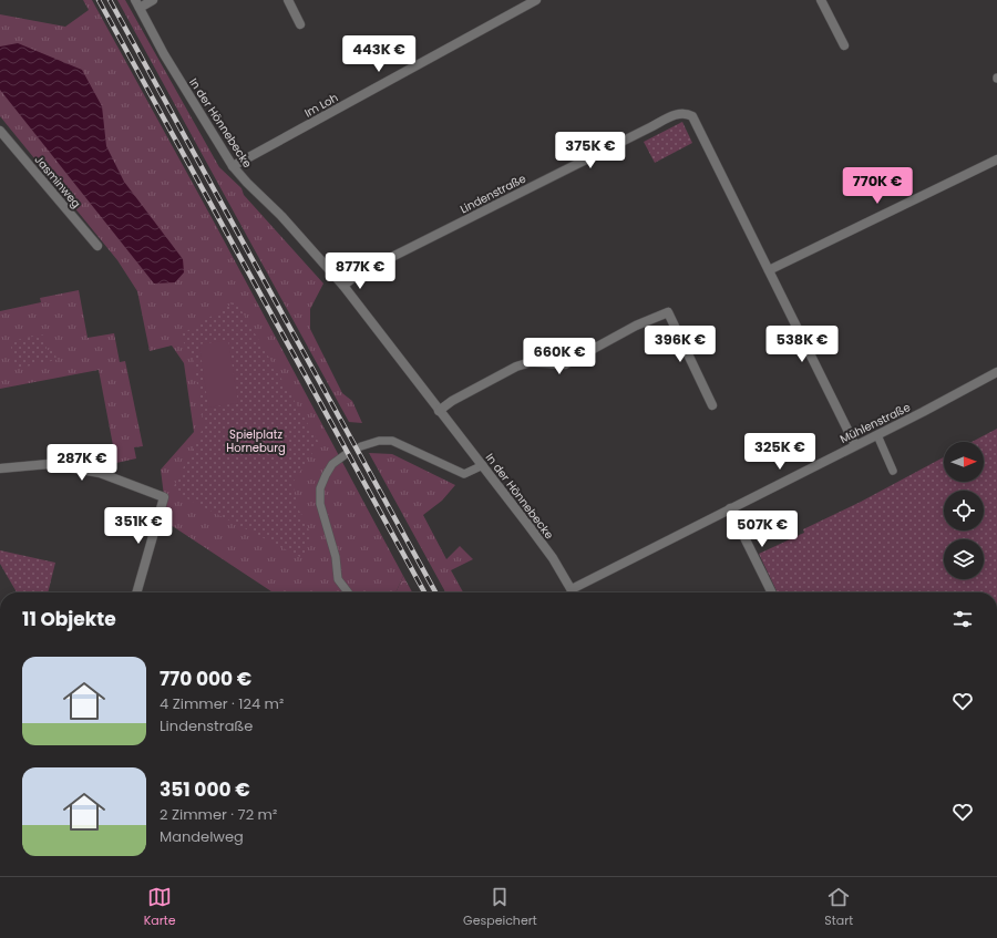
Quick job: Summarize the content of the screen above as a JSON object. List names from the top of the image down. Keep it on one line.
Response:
{"streets":{"street":["Im Loh","In der Hönnebecke","Jasminweg","Lindenstraße","Mühlenstraße"]},"crossings":[["Im Loh","In der Hönnebecke"],["In der Hönnebecke","Lindenstraße"],["In der Hönnebecke","Mühlenstraße"],["Lindenstraße","Mühlenstraße"]],"parks":["Spielplatz Horneburg"],"north":"right","page":{"price":["443K €","375K €","770K €","877K €","396K €","538K €","660K €","325K €","287K €","351K €","507K €"],"heading":"11 Objekte","list":[{"name":"770 000 €","note":"4 Zimmer · 124 m² · Lindenstraße"},{"name":"351 000 €","note":"2 Zimmer · 72 m² · Mandelweg"}],"tabs":["Karte","Gespeichert","Start"]}}
